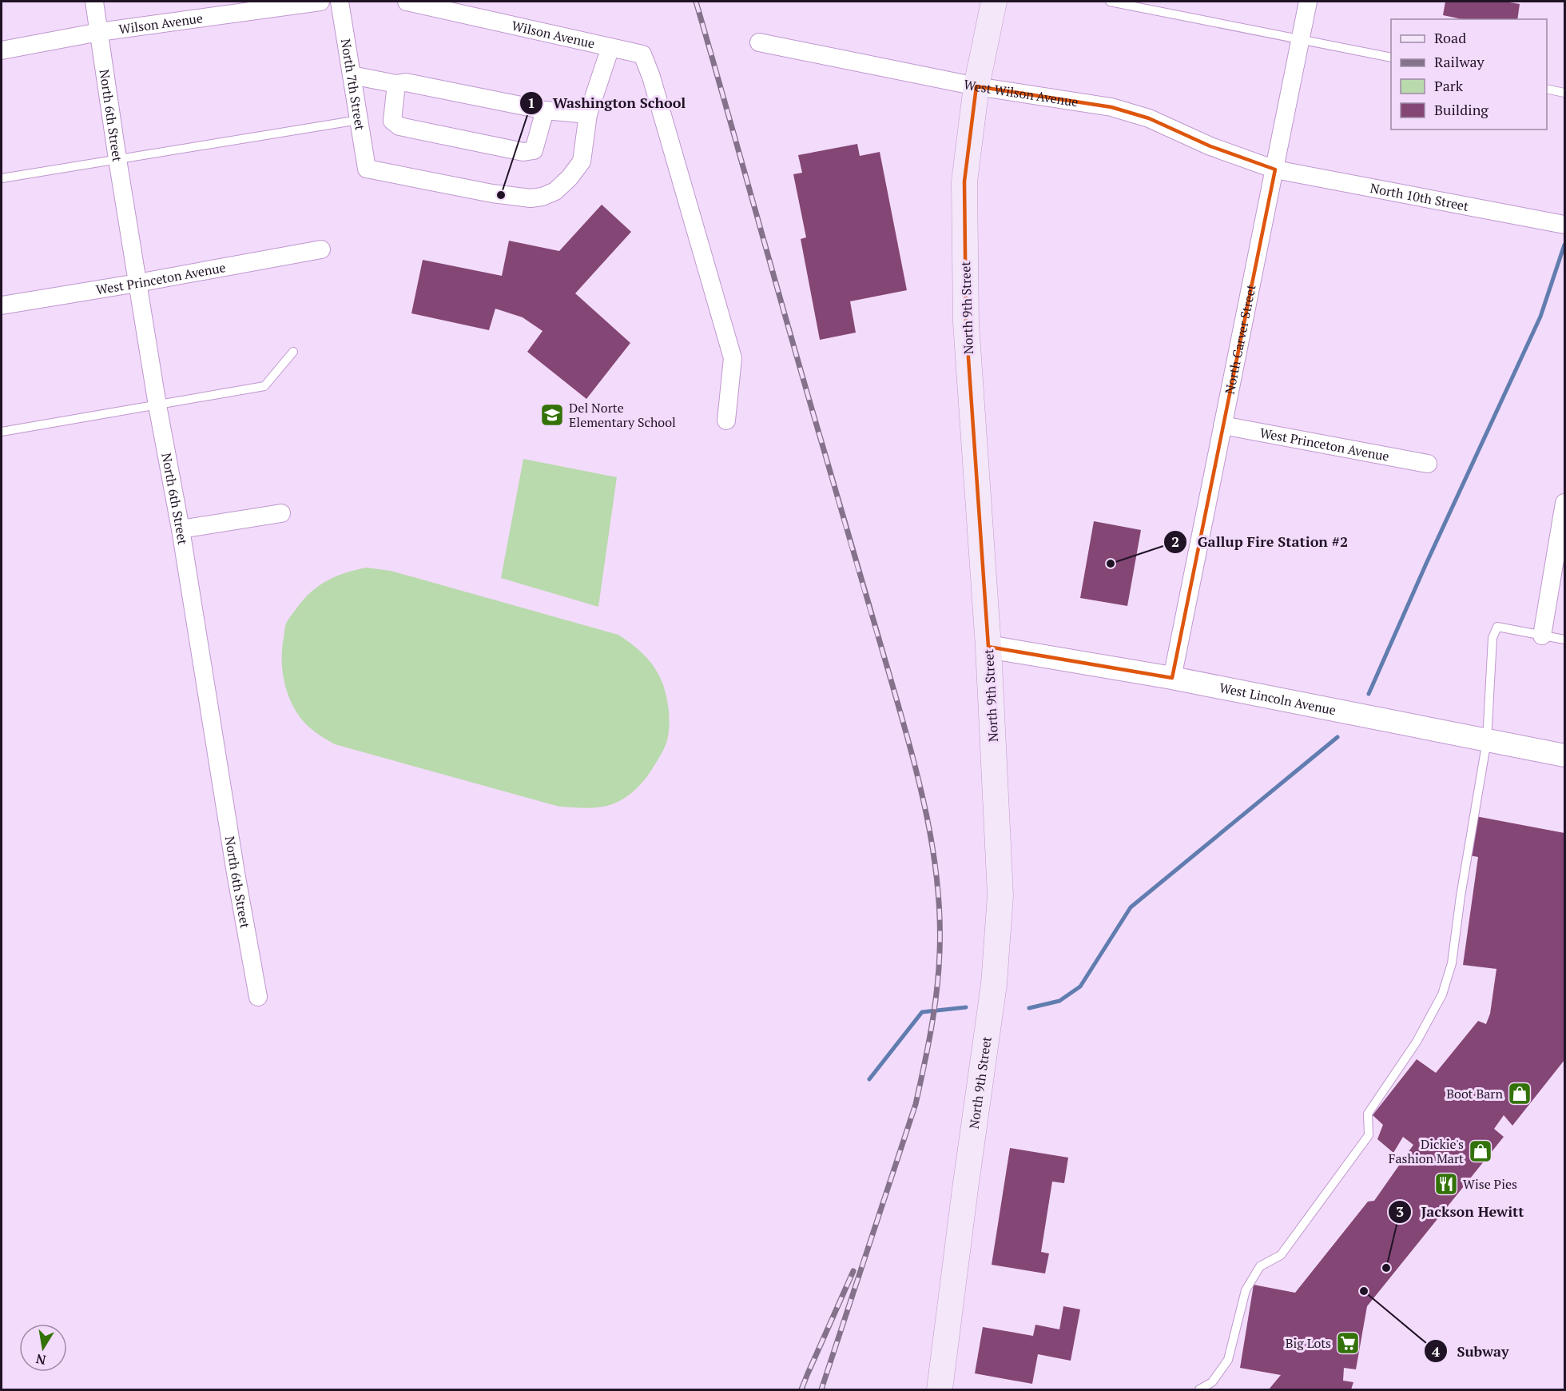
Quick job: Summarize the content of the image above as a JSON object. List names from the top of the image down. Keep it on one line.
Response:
{"streets":{"main road":["North 9th Street"],"street":["Wilson Avenue","North 7th Street","West Wilson Avenue","North 6th Street","North 10th Street","West Princeton Avenue","North Carver Street","West Lincoln Avenue"]},"crossings":[["Wilson Avenue","North 6th Street"],["West Wilson Avenue","North 10th Street"],["West Wilson Avenue","North 9th Street"],["West Wilson Avenue","North Carver Street"],["North 6th Street","West Princeton Avenue"],["North 10th Street","North Carver Street"],["West Princeton Avenue","North Carver Street"],["North 9th Street","West Lincoln Avenue"],["North Carver Street","West Lincoln Avenue"]],"places":{"other":["Washington School","Gallup Fire Station #2","Jackson Hewitt","Subway"],"school or university":["Del Norte Elementary School"],"shop":["Boot Barn","Dickie's Fashion Mart"],"restaurant":["Wise Pies"],"supermarket":["Big Lots"]},"legend":["Road","Railway","Park","Building"],"north":"bottom"}
